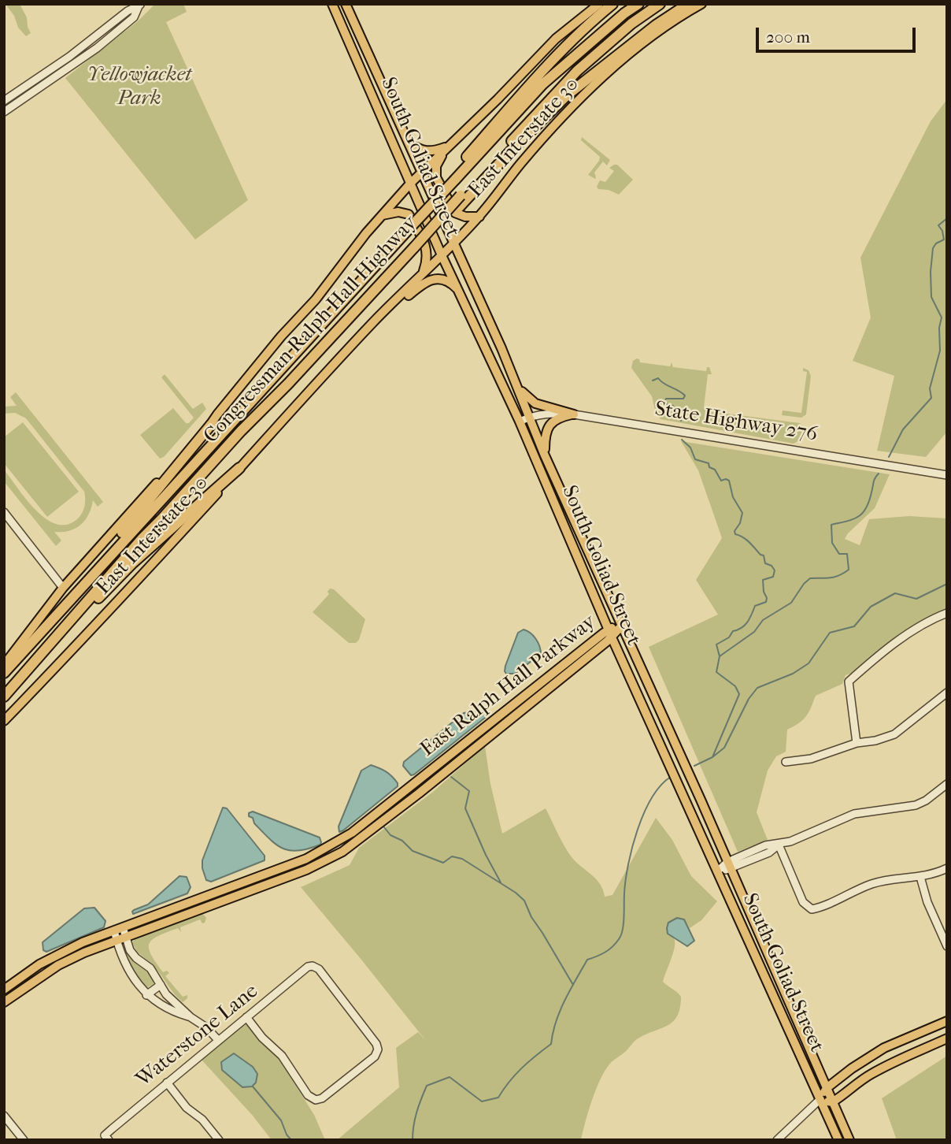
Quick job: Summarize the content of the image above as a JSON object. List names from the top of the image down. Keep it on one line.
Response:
{"streets":{"highway":["Congressman Ralph Hall Highway"],"main road":["East Interstate 30","South Goliad Street","East Ralph Hall Parkway"],"street":["State Highway 276","Waterstone Lane"]},"crossings":[["East Interstate 30","South Goliad Street"],["South Goliad Street","State Highway 276"],["South Goliad Street","East Ralph Hall Parkway"]],"parks":["Yellowjacket Park"],"scale_bar":"200 m"}
